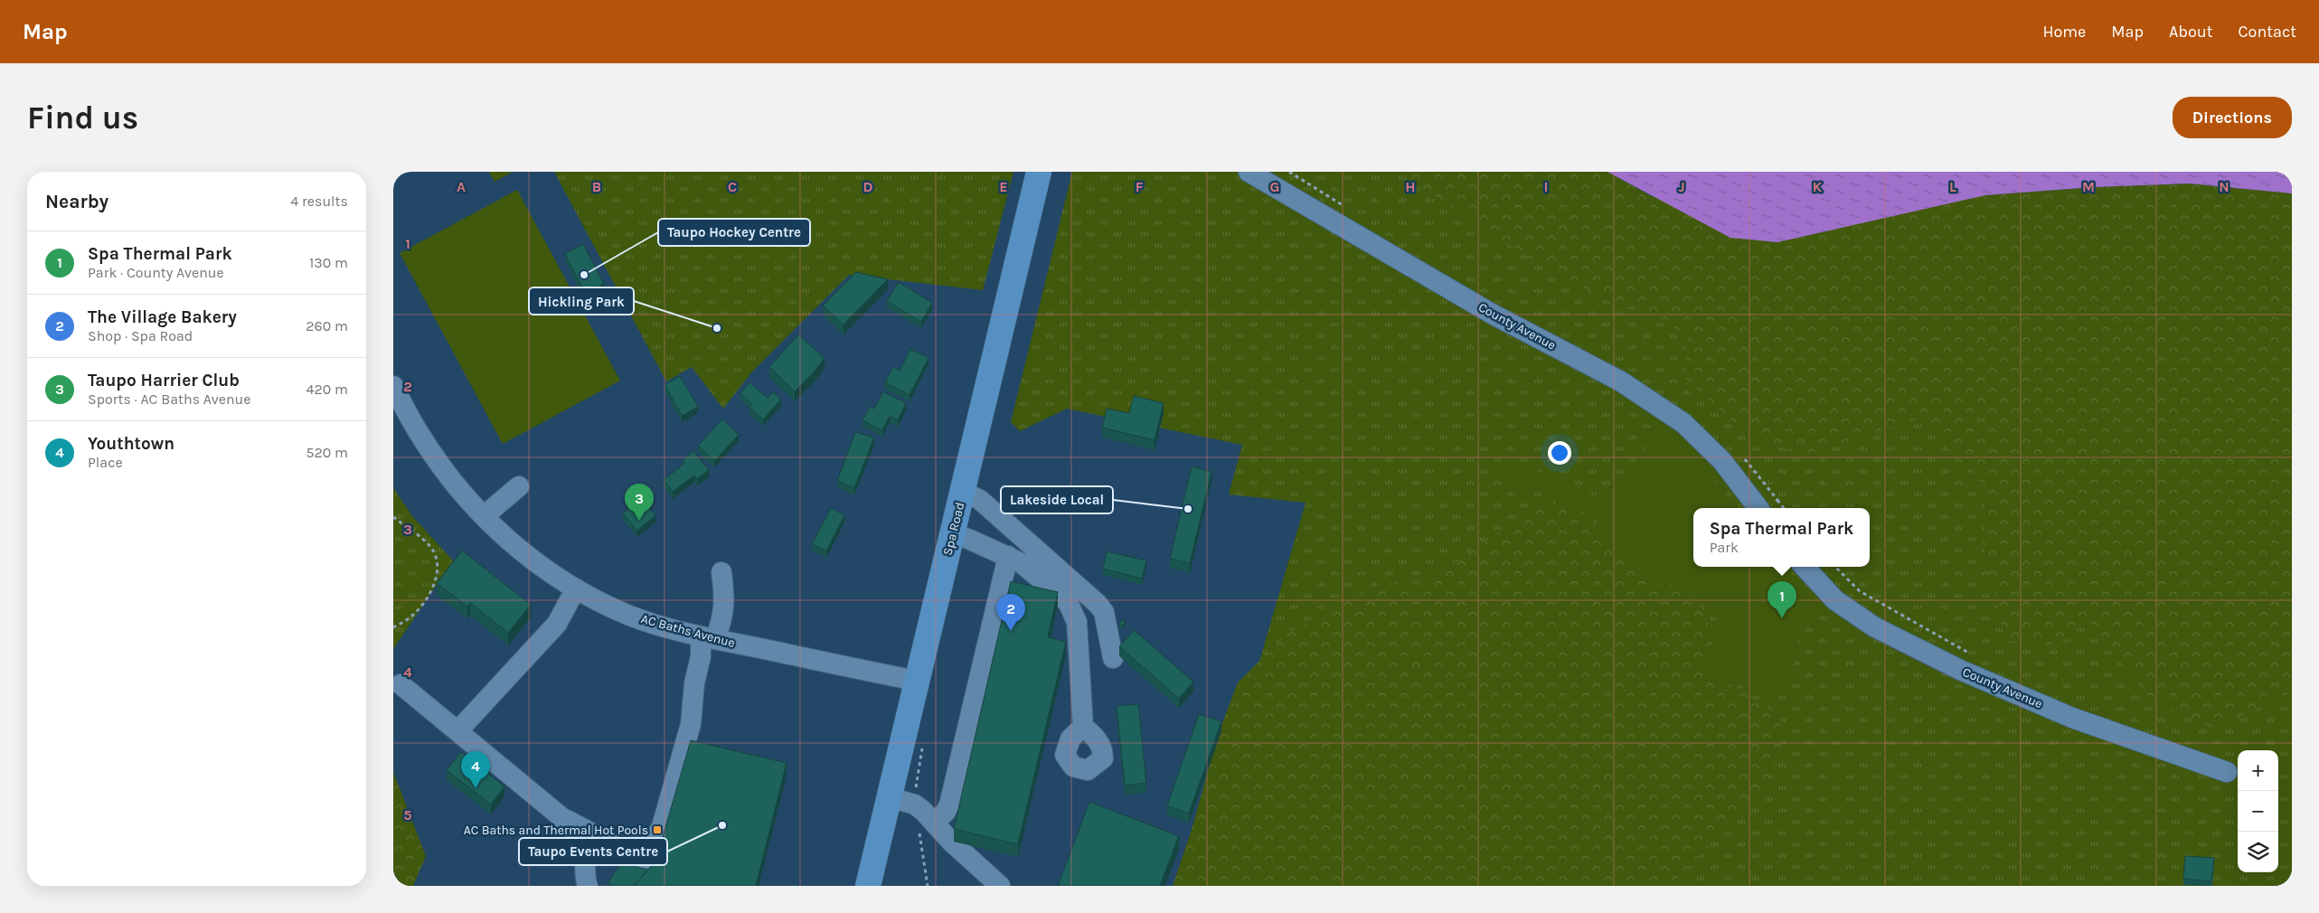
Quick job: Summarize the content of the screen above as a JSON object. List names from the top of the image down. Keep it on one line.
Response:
{"streets":{"main road":["Spa Road"],"street":["County Avenue","AC Baths Avenue"]},"crossings":[["Spa Road","AC Baths Avenue"]],"places":{"other":["Taupo Hockey Centre","Hickling Park","Lakeside Local","Taupo Events Centre"],"transit":["AC Baths and Thermal Hot Pools"]},"page":{"header":"Map","nav":["Home","Map","About","Contact"],"buttons":"Directions","title":"Find us","heading":["Nearby","4 results"],"list":[{"mark":"1","name":"Spa Thermal Park","note":"Park · County Avenue","value":"130 m"},{"mark":"2","name":"The Village Bakery","note":"Shop · Spa Road","value":"260 m"},{"mark":"3","name":"Taupo Harrier Club","note":"Sports · AC Baths Avenue","value":"420 m"},{"mark":"4","name":"Youthtown","note":"Place","value":"520 m"}],"pins":["3","1","2","4"],"popup":["Spa Thermal Park","Park"],"map_buttons":["+","−"]},"grid":{"columns":["A","B","C","D","E","F","G","H","I","J","K","L","M","N"],"rows":["1","2","3","4","5"]}}
